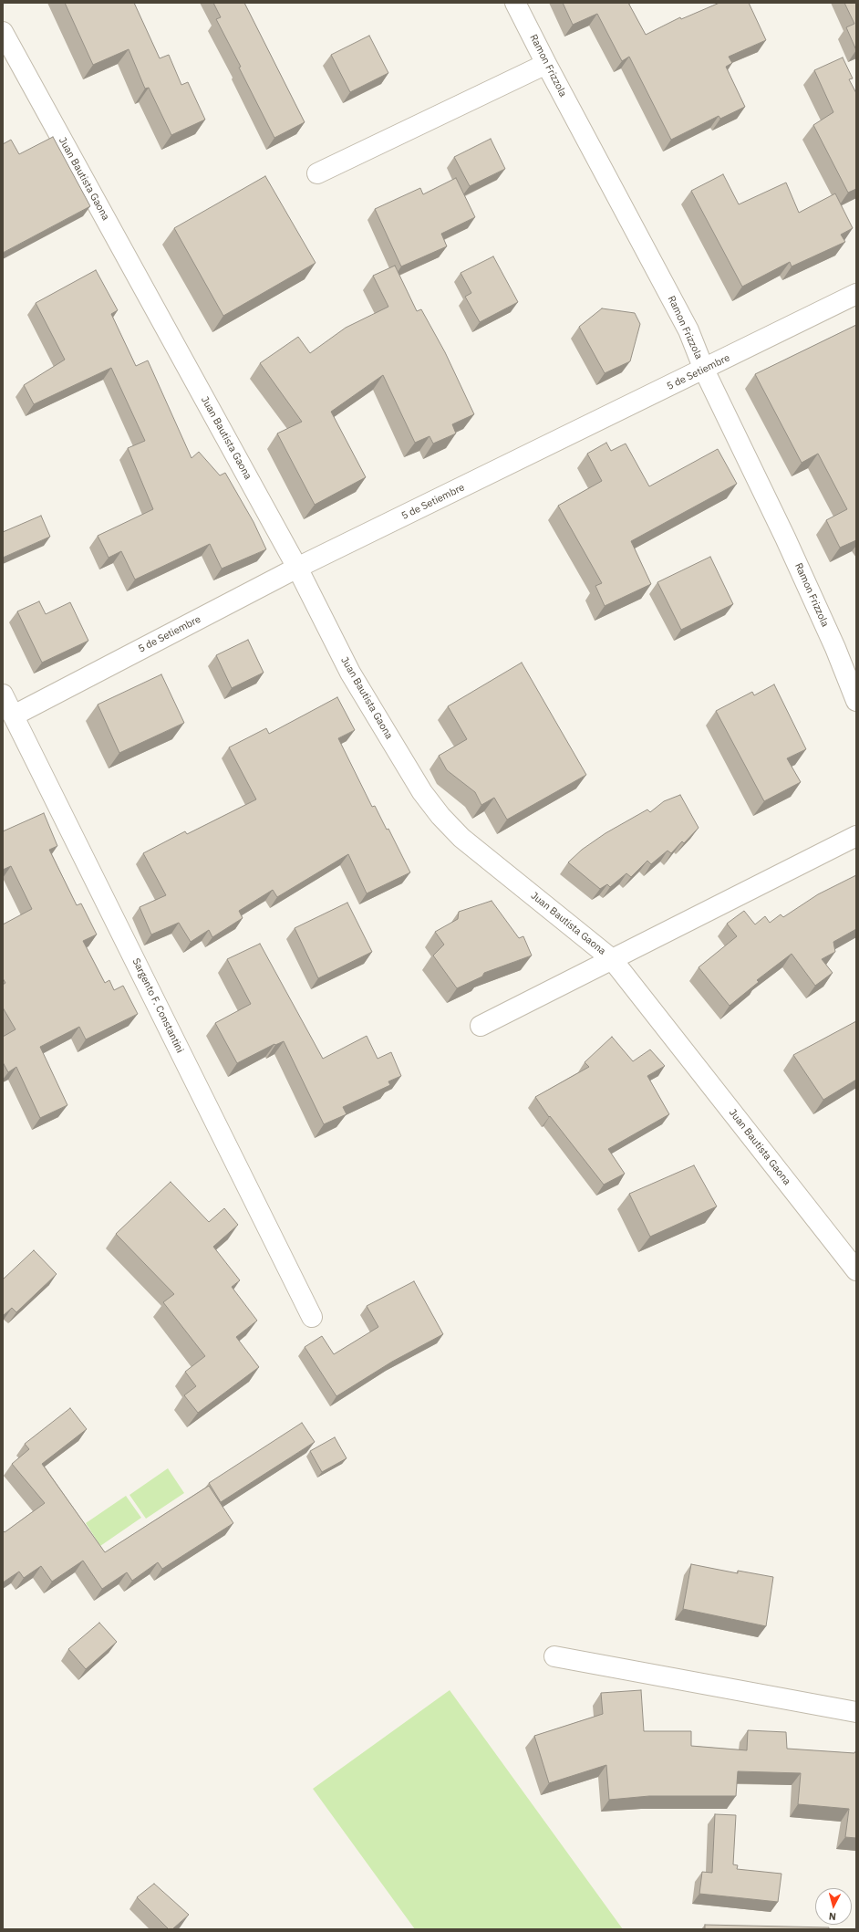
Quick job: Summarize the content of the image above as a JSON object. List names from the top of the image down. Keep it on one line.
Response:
{"streets":{"street":["Ramon Frizzola","Juan Bautista Gaona","5 de Setiembre","Sargento F. Constantini"]},"crossings":[["Ramon Frizzola","5 de Setiembre"],["Juan Bautista Gaona","5 de Setiembre"],["5 de Setiembre","Sargento F. Constantini"]],"north":"bottom"}
